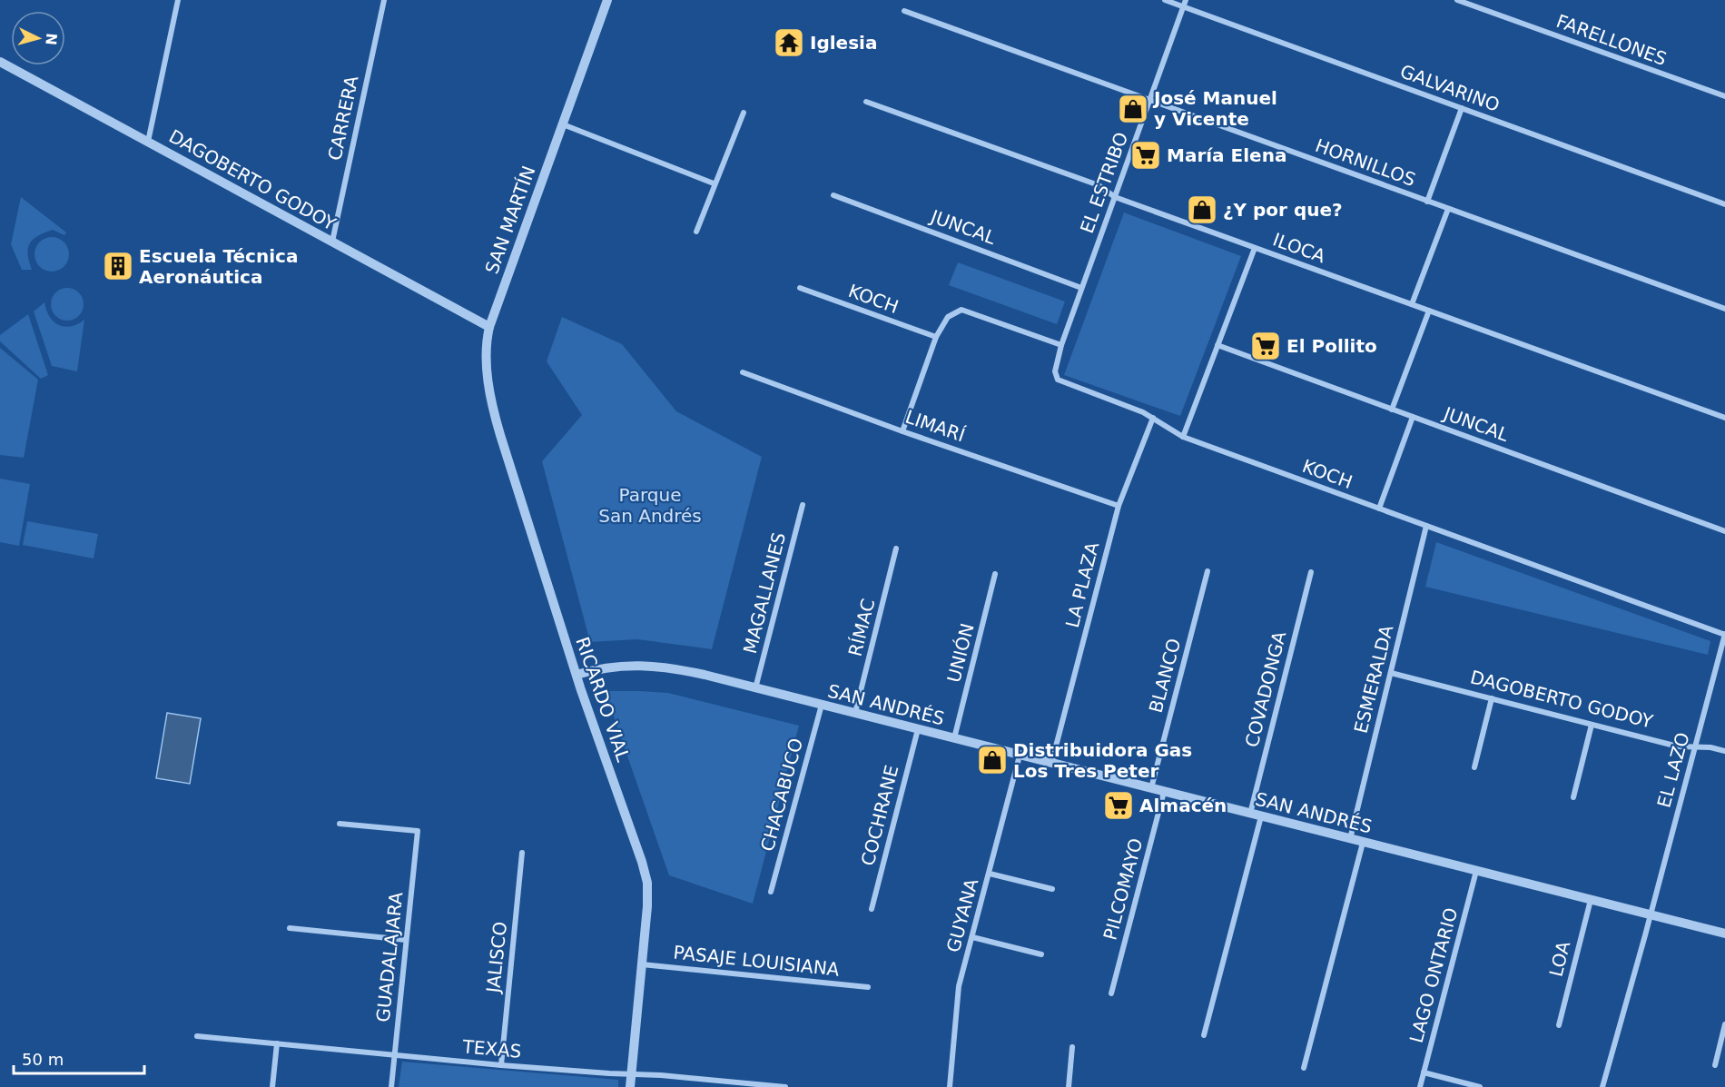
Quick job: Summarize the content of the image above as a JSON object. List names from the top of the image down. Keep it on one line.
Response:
{"streets":{"street":["FARELLONES","GALVARINO","CARRERA","HORNILLOS","DAGOBERTO GODOY","EL ESTRIBO","SAN MARTÍN","JUNCAL","ILOCA","KOCH","LIMARÍ","LA PLAZA","MAGALLANES","RÍMAC","UNIÓN","BLANCO","ESMERALDA","COVADONGA","RICARDO VIAL","SAN ANDRÉS","EL LAZO","CHACABUCO","COCHRANE","PILCOMAYO","GUYANA","GUADALAJARA","JALISCO","LOA","PASAJE LOUISIANA","LAGO ONTARIO","TEXAS"]},"crossings":[["GALVARINO","EL ESTRIBO"],["CARRERA","DAGOBERTO GODOY"],["HORNILLOS","EL ESTRIBO"],["DAGOBERTO GODOY","SAN MARTÍN"],["DAGOBERTO GODOY","ESMERALDA"],["DAGOBERTO GODOY","RICARDO VIAL"],["DAGOBERTO GODOY","EL LAZO"],["EL ESTRIBO","JUNCAL"],["EL ESTRIBO","ILOCA"],["EL ESTRIBO","KOCH"],["SAN MARTÍN","RICARDO VIAL"],["KOCH","LA PLAZA"],["KOCH","ESMERALDA"],["KOCH","EL LAZO"],["LIMARÍ","LA PLAZA"],["LA PLAZA","SAN ANDRÉS"],["MAGALLANES","SAN ANDRÉS"],["RÍMAC","SAN ANDRÉS"],["UNIÓN","SAN ANDRÉS"],["BLANCO","SAN ANDRÉS"],["ESMERALDA","SAN ANDRÉS"],["COVADONGA","SAN ANDRÉS"],["RICARDO VIAL","SAN ANDRÉS"],["RICARDO VIAL","PASAJE LOUISIANA"],["RICARDO VIAL","TEXAS"],["SAN ANDRÉS","EL LAZO"],["SAN ANDRÉS","CHACABUCO"],["SAN ANDRÉS","COCHRANE"],["SAN ANDRÉS","PILCOMAYO"],["SAN ANDRÉS","GUYANA"],["SAN ANDRÉS","LOA"],["SAN ANDRÉS","LAGO ONTARIO"],["GUADALAJARA","TEXAS"],["JALISCO","TEXAS"]],"parks":["Parque San Andrés"],"places":{"temple":["Iglesia"],"shop":["José Manuel y Vicente","¿Y por que?","Distribuidora Gas Los Tres Peter"],"supermarket":["María Elena","El Pollito","Almacén"],"building":["Escuela Técnica Aeronáutica"]},"scale_bar":"50 m","north":"right"}
